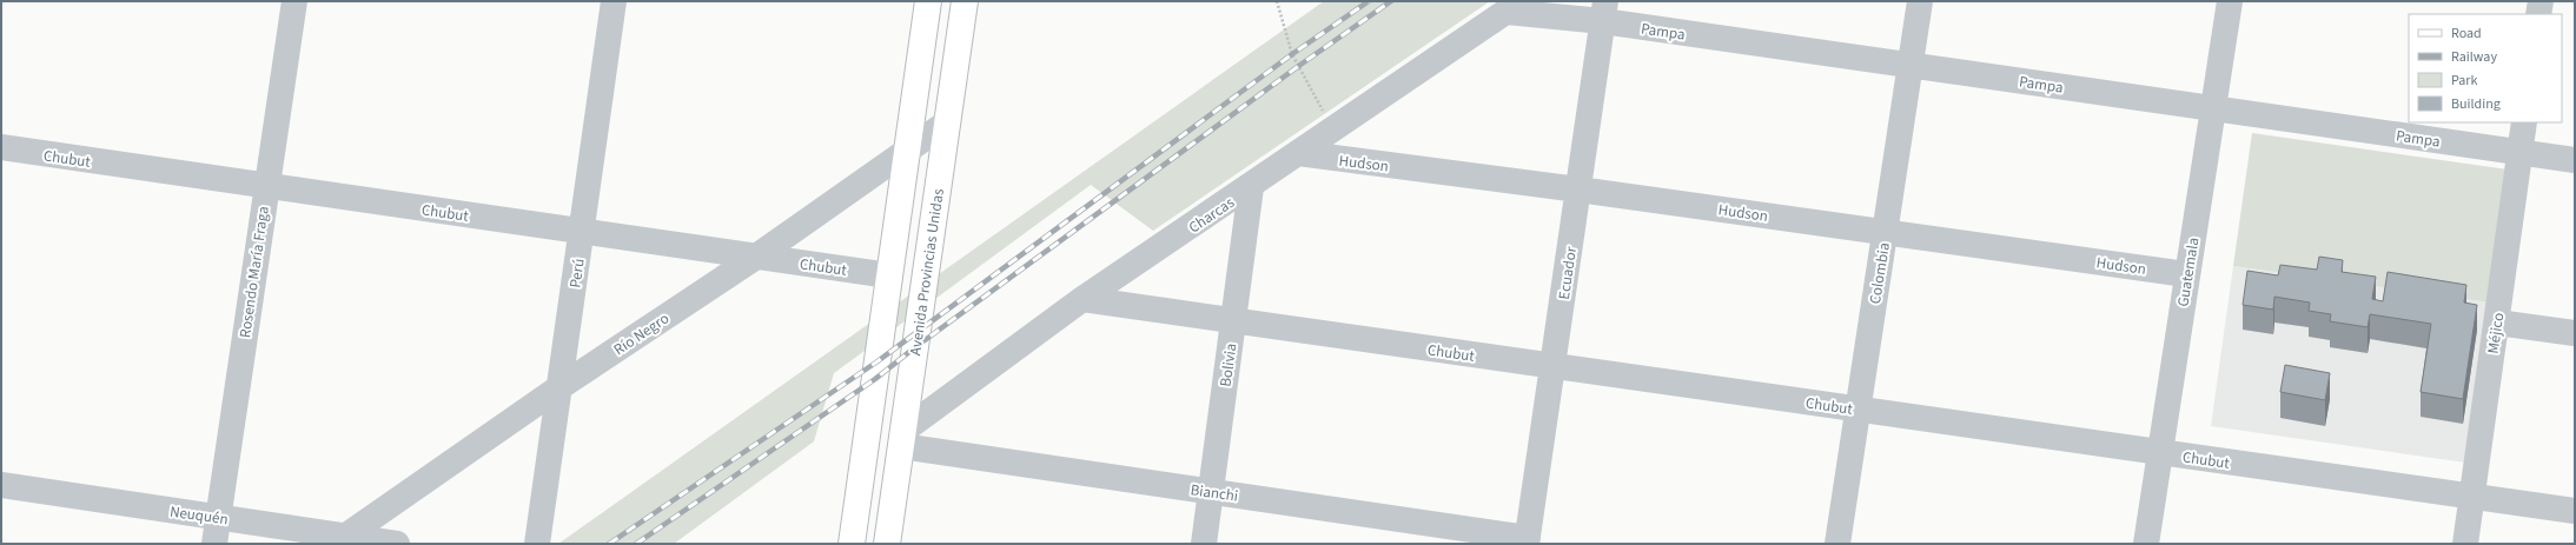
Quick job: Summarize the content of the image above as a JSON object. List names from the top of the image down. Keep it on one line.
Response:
{"streets":{"main road":["Avenida Provincias Unidas"],"street":["Pampa","Chubut","Hudson","Charcas","Rosendo María Fraga","Guatemala","Perú","Ecuador","Colombia","Río Negro","Méjico","Bolivia","Bianchi","Neuquén"]},"crossings":[["Pampa","Charcas"],["Pampa","Guatemala"],["Pampa","Ecuador"],["Pampa","Colombia"],["Pampa","Méjico"],["Chubut","Charcas"],["Chubut","Rosendo María Fraga"],["Chubut","Guatemala"],["Chubut","Perú"],["Chubut","Ecuador"],["Chubut","Colombia"],["Chubut","Río Negro"],["Chubut","Méjico"],["Chubut","Bolivia"],["Hudson","Charcas"],["Hudson","Guatemala"],["Hudson","Ecuador"],["Hudson","Colombia"],["Charcas","Avenida Provincias Unidas"],["Charcas","Bolivia"],["Charcas","Bianchi"],["Rosendo María Fraga","Neuquén"],["Avenida Provincias Unidas","Río Negro"],["Avenida Provincias Unidas","Bianchi"],["Perú","Río Negro"],["Ecuador","Bianchi"],["Río Negro","Neuquén"],["Bolivia","Bianchi"]],"legend":["Road","Railway","Park","Building"]}
